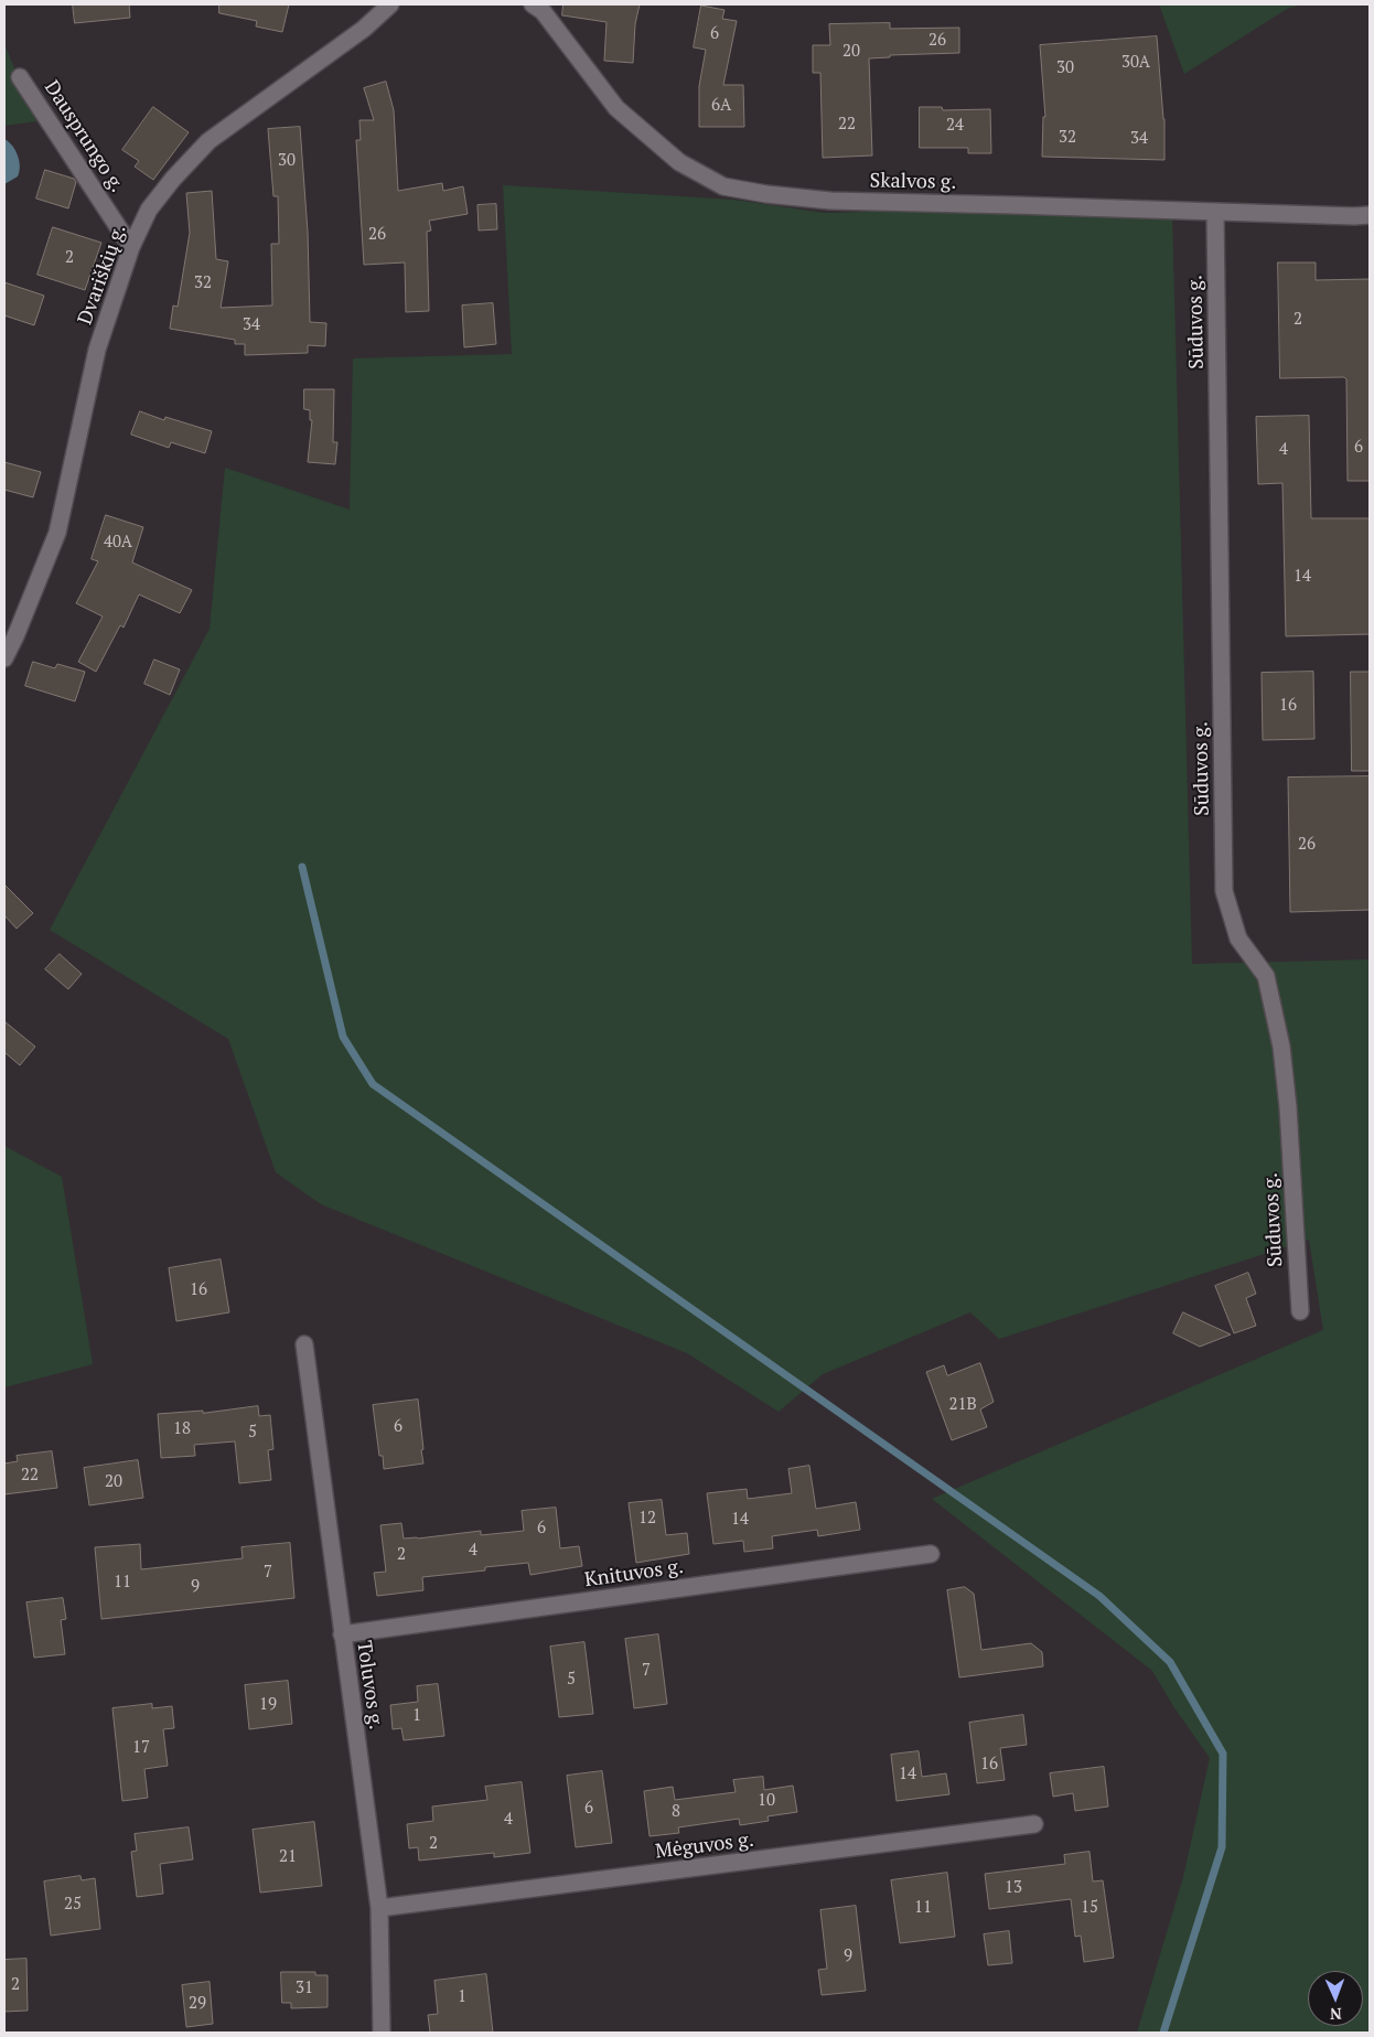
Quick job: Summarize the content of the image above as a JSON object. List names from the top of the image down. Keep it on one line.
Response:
{"streets":{"street":["Dausprungo g.","Skalvos g.","Dvariškių g.","Sūduvos g.","Knituvos g.","Toluvos g.","Mėguvos g."]},"crossings":[["Dausprungo g.","Dvariškių g."],["Skalvos g.","Sūduvos g."],["Knituvos g.","Toluvos g."],["Toluvos g.","Mėguvos g."]],"house_numbers":["6","26","20","30A","30","6A","22","24","32","34","30","26","2","32","2","34","6","4","40A","14","16","26","16","21B","6","18","5","22","20","12","14","6","4","2","7","11","9","7","5","19","1","17","16","14","10","6","8","4","2","21","13","25","11","15","9","2","31","1","29"],"north":"bottom"}
